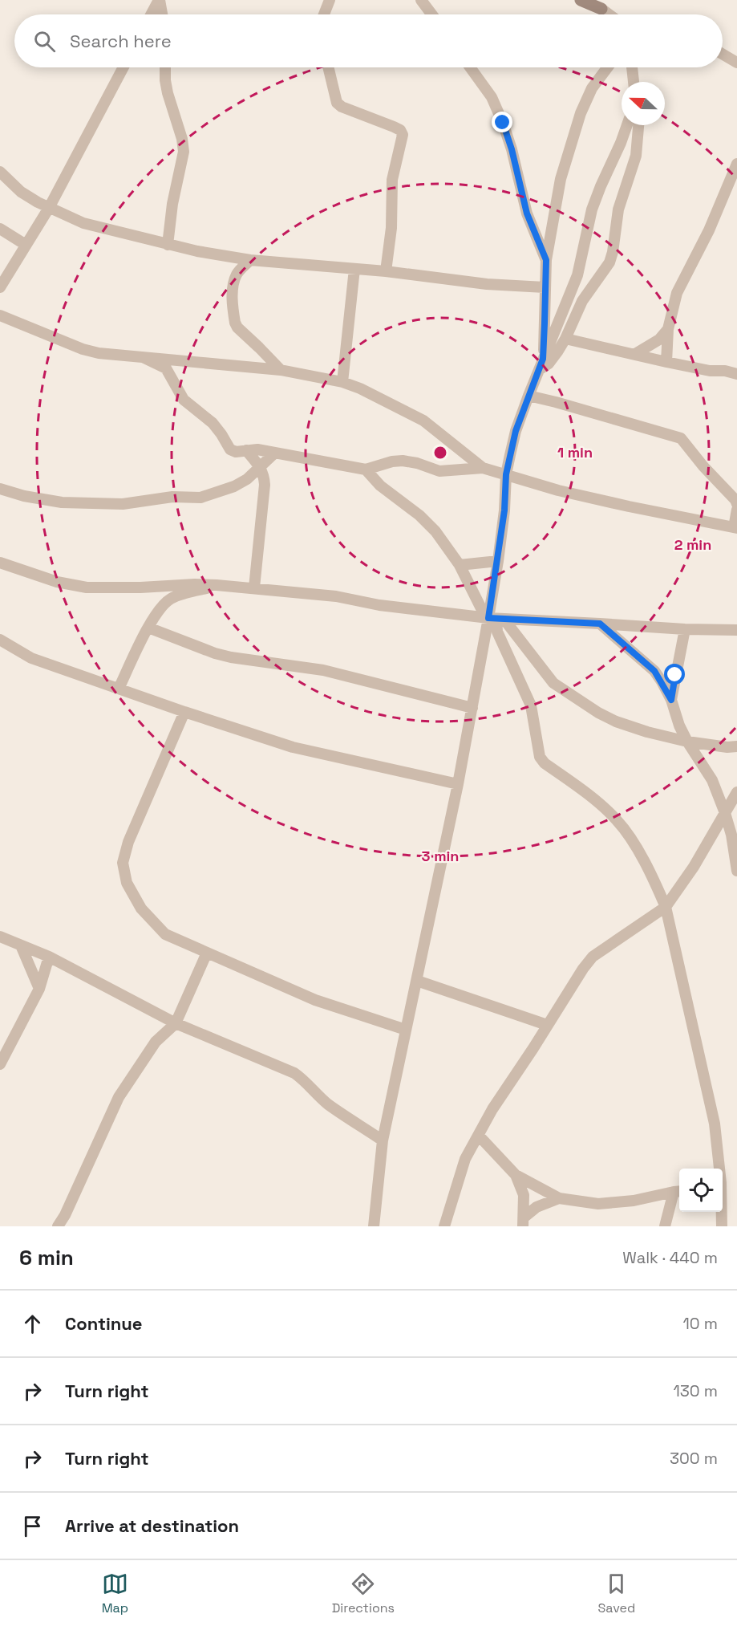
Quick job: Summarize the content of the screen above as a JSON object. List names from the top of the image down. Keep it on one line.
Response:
{"north":"left","page":{"search":"Search here","heading":["6 min","Walk · 440 m"],"list":[["Continue","10 m"],["Turn right","130 m"],["Turn right","300 m"],"Arrive at destination"],"nav":["Map","Directions","Saved"]},"rings":["1 min","2 min","3 min"]}
